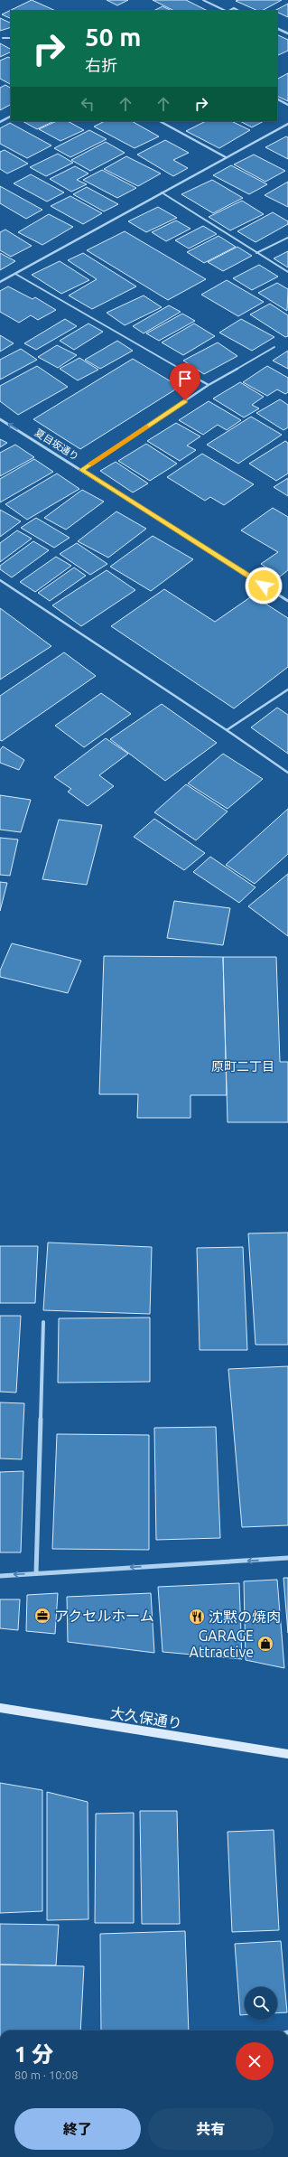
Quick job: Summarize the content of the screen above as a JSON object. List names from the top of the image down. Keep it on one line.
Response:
{"streets":{"main road":["大久保通り"],"street":["夏目坂通り"]},"districts":["原町二丁目"],"places":{"office":["アクセルホーム"],"restaurant":["沈黙の焼肉"],"shop":["GARAGE Attractive"]},"page":{"turn":["50 m","右折"],"heading":["1 分","80 m · 10:08"],"buttons":["終了","共有"]}}
